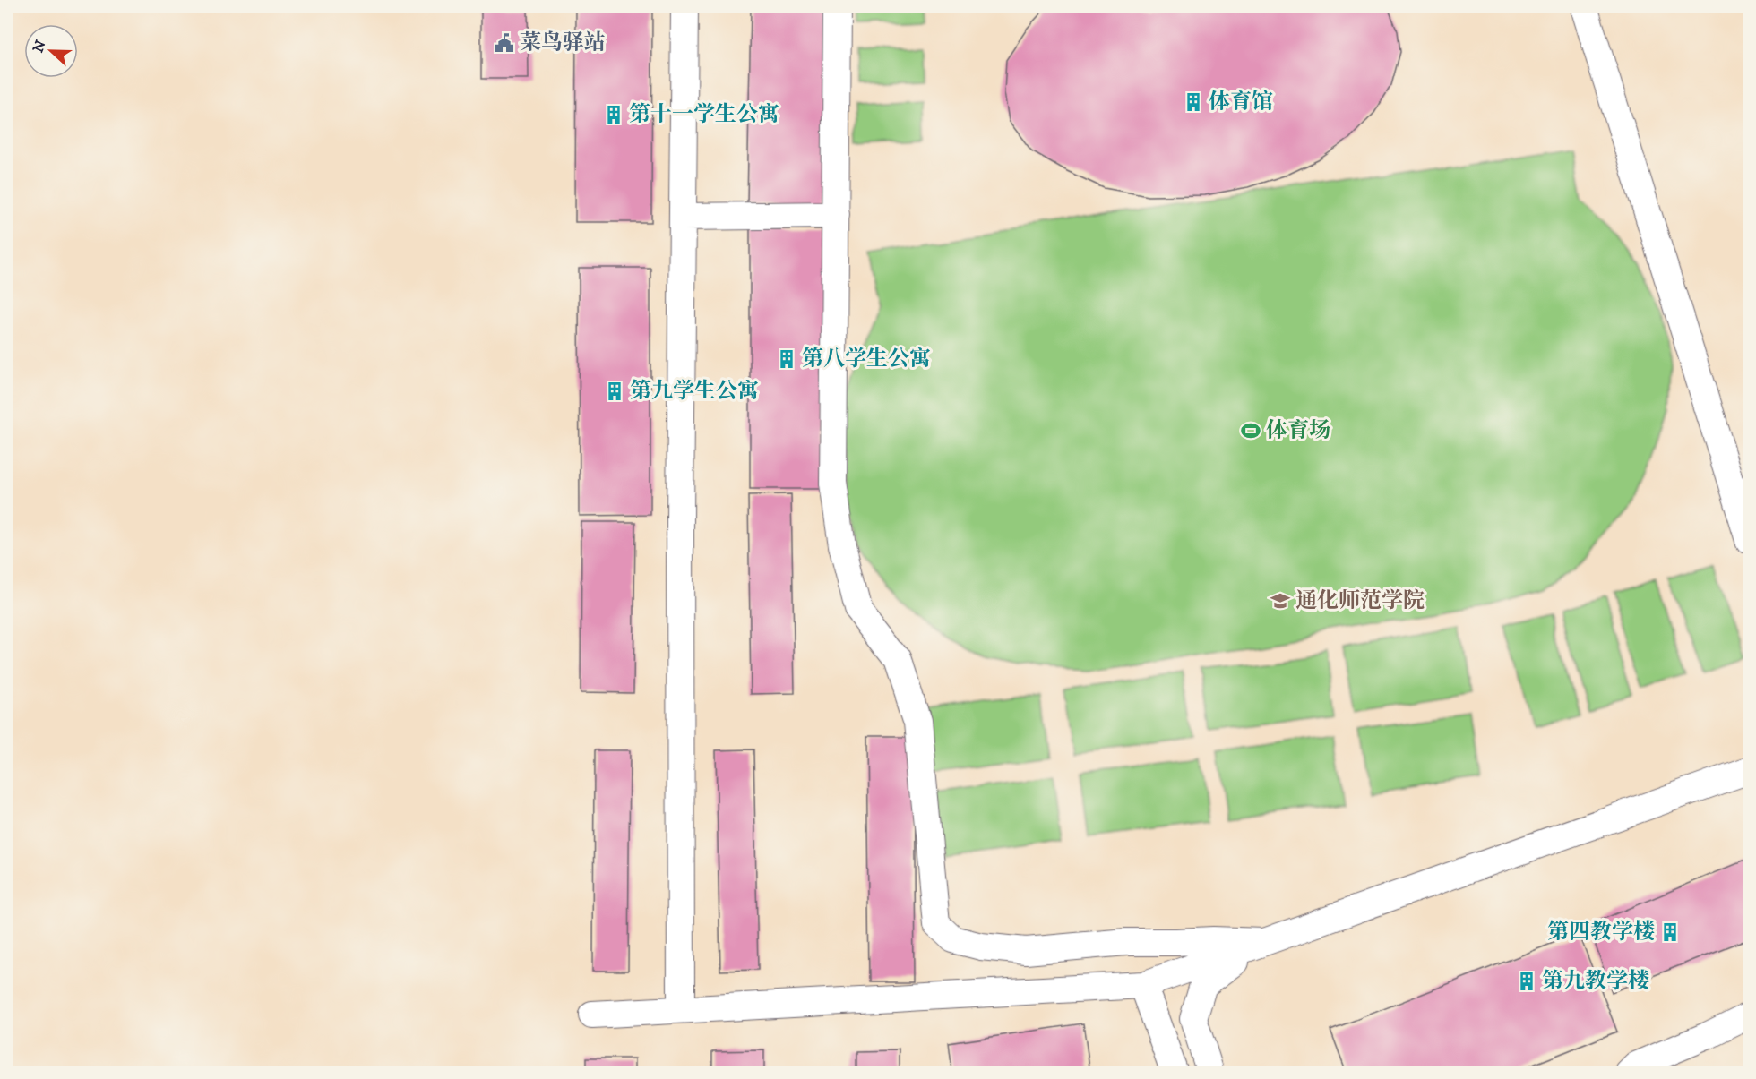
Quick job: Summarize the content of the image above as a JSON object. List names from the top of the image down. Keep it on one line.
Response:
{"places":{"public building":["菜鸟驿站"],"building":["体育馆","第十一学生公寓","第八学生公寓","第九学生公寓","第四教学楼","第九教学楼"],"sports":["体育场"],"school or university":["通化师范学院"]},"north":"left"}
